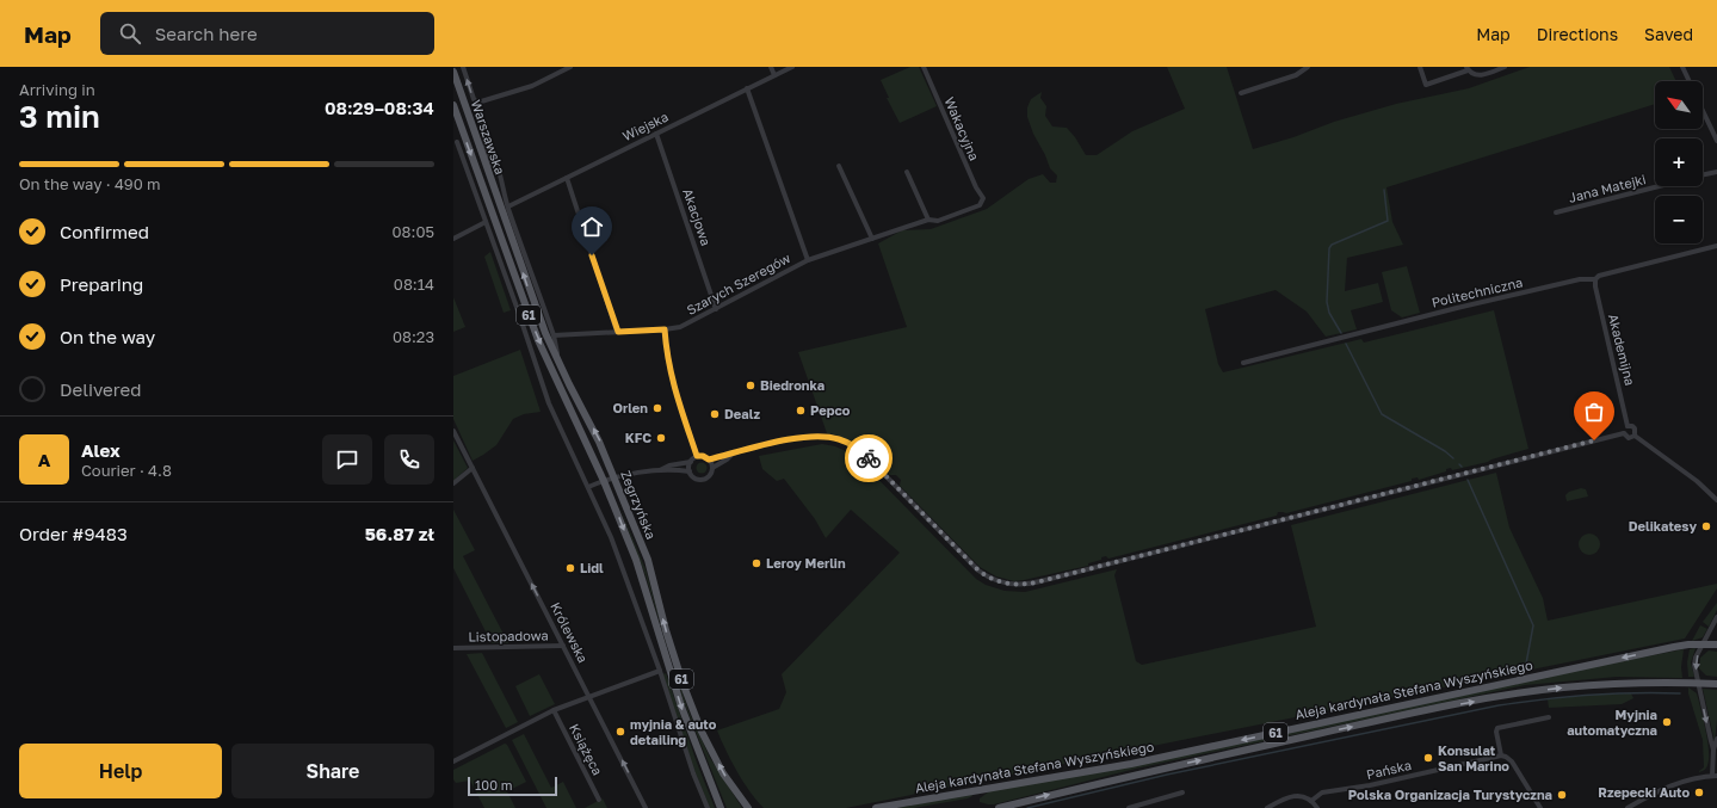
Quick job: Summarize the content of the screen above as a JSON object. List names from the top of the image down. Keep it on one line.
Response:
{"streets":{"main road":["Warszawska","61","Zegrzyńska","Aleja kardynała Stefana Wyszyńskiego"],"street":["Wiejska","Wakacyjna","Jana Matejki","Akacjowa","Szarych Szeregów","Politechniczna","Akademijna","Królewska","Listopadowa","Książęca","Pańska"]},"crossings":[["Wiejska","Akacjowa"],["Wakacyjna","Szarych Szeregów"],["Warszawska","Zegrzyńska"],["Akacjowa","Szarych Szeregów"],["Politechniczna","Akademijna"],["61","Aleja kardynała Stefana Wyszyńskiego"],["Królewska","Listopadowa"]],"one_way":["Królewska"],"places":["Biedronka","Orlen","Pepco","Dealz","KFC","Delikatesy","Leroy Merlin","Lidl","Myjnia automatyczna","myjnia & auto detailing","Konsulat San Marino","Rzepecki Auto","Polska Organizacja Turystyczna"],"scale_bar":"100 m","north":"top left","page":{"header":"Map","search":"Search here","nav":["Map","Directions","Saved"],"heading":["3 min","Arriving in","08:29–08:34"],"panel":["Alex","Courier · 4.8","Order #9483","56.87 zł"],"map_buttons":["+","−"],"bar":"On the way · 490 m","list":[["Confirmed","08:05"],["Preparing","08:14"],["On the way","08:23"],"Delivered"],"round":"A","buttons":["Help","Share"],"scale":"100 m"}}
